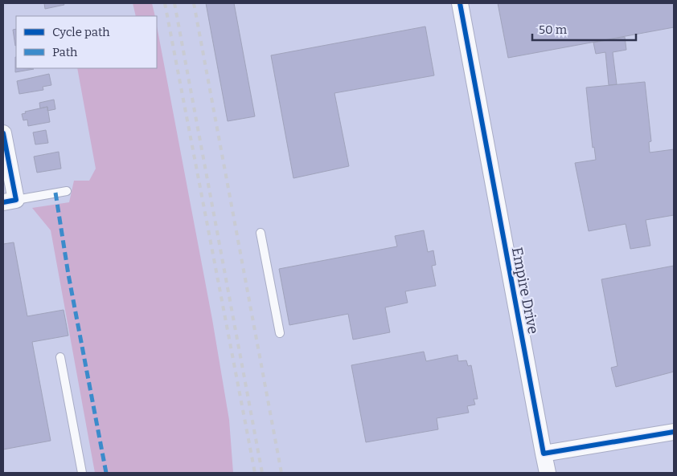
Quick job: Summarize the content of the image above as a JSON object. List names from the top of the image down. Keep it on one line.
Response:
{"streets":{"street":["Empire Drive"]},"legend":["Cycle path","Path"],"scale_bar":"50 m"}
